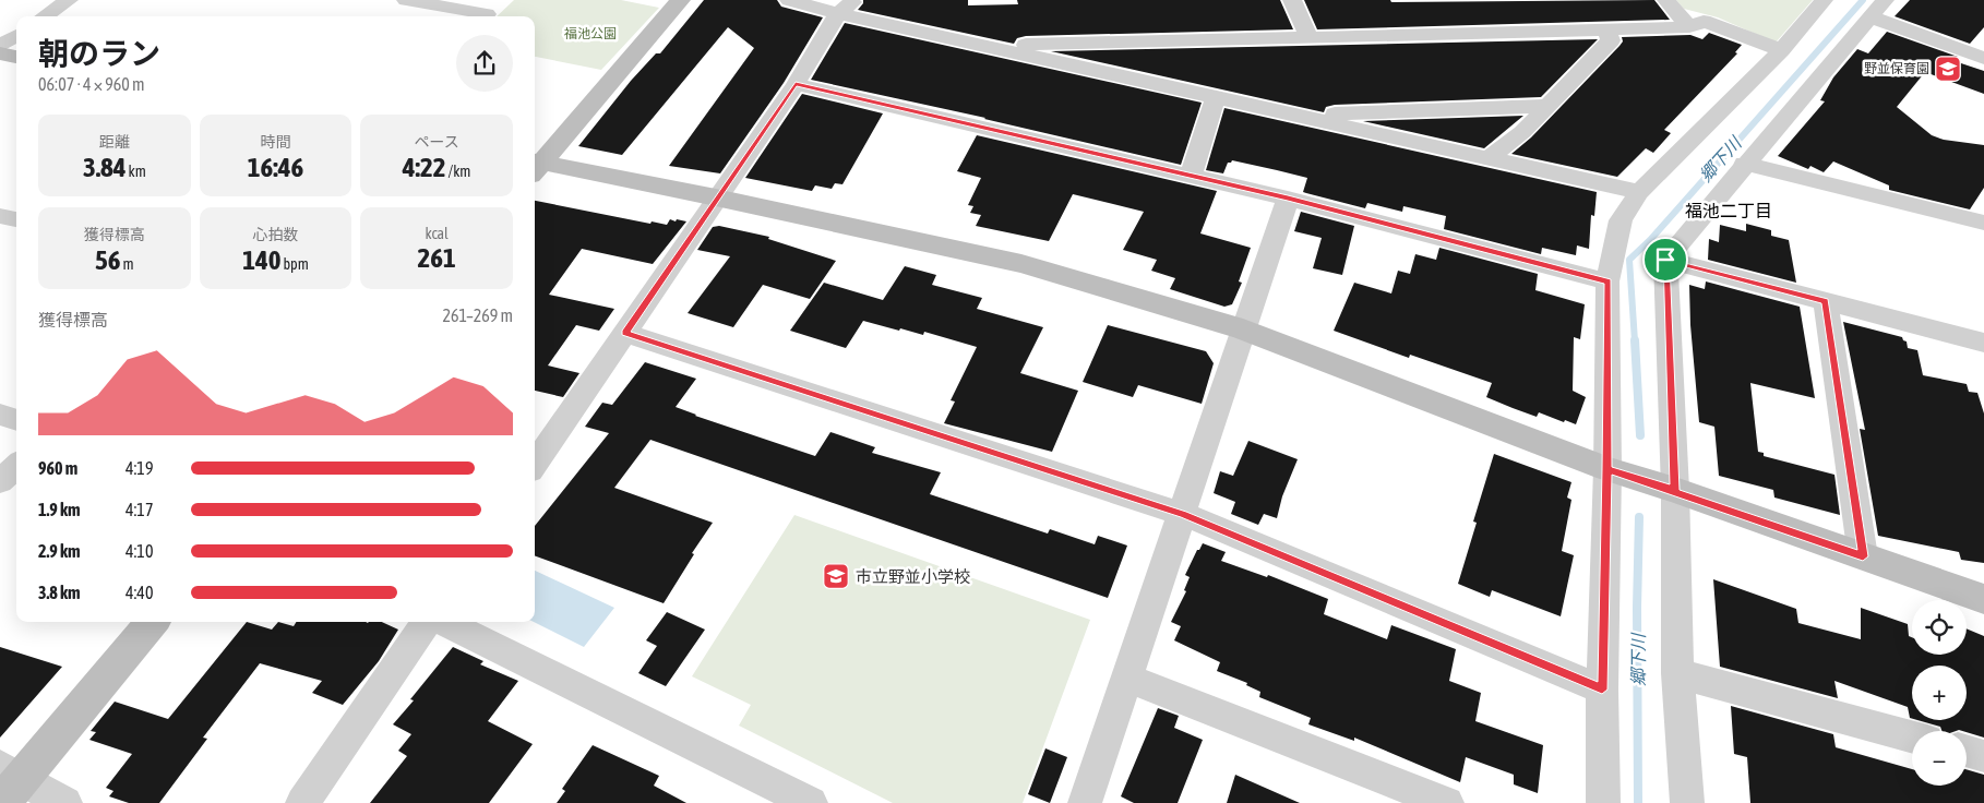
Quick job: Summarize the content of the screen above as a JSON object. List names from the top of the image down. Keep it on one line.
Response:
{"districts":["福池二丁目"],"water":["郷下川"],"parks":["福池公園"],"places":{"school or university":["野並保育園","市立野並小学校"]},"page":{"heading":["朝のラン","06:07 · 4 × 960 m"],"stats":[["距離","3.84 km"],["時間","16:46"],["ペース","4:22 /km"],["獲得標高","56 m"],["心拍数","140 bpm"],["kcal","261"]],"chart":["獲得標高","261–269 m"],"list":[{"name":"960 m","note":"4:19"},{"name":"1.9 km","note":"4:17"},{"name":"2.9 km","note":"4:10"},{"name":"3.8 km","note":"4:40"}],"map_buttons":["+","−"]}}
